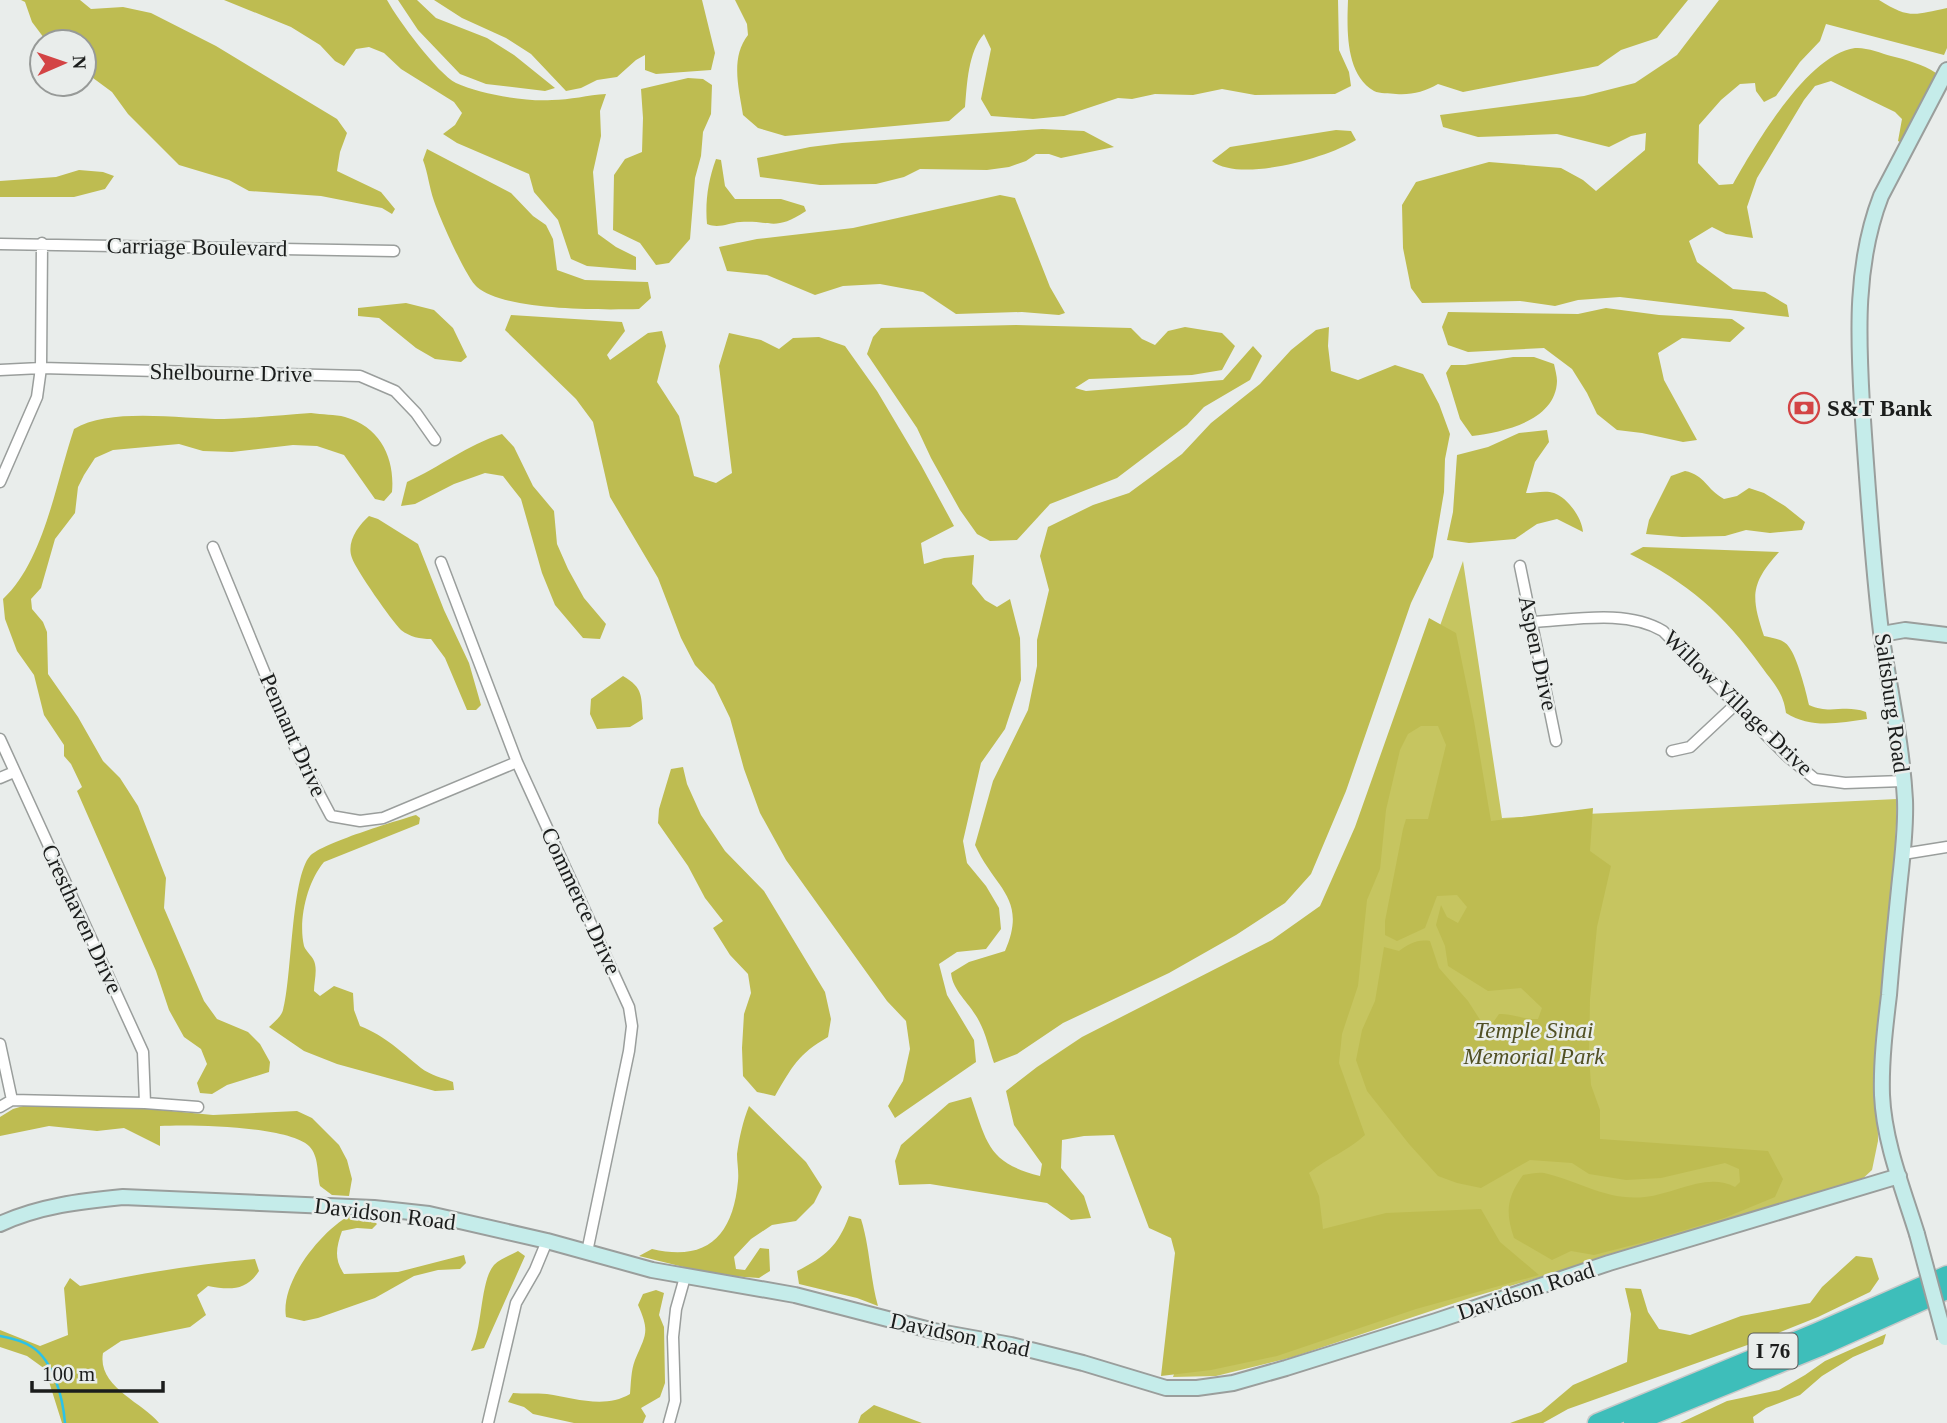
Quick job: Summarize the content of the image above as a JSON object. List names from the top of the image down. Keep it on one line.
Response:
{"streets":{"highway":["I 76"],"street":["Carriage Boulevard","Shelbourne Drive","Aspen Drive","Willow Village Drive","Saltsburg Road","Pennant Drive","Commerce Drive","Cresthaven Drive","Davidson Road"]},"crossings":[["Aspen Drive","Willow Village Drive"],["Willow Village Drive","Saltsburg Road"],["Saltsburg Road","Davidson Road"],["Pennant Drive","Commerce Drive"],["Commerce Drive","Davidson Road"]],"parks":["Temple Sinai Memorial Park"],"places":{"bank":["S&T Bank"]},"scale_bar":"100 m","north":"right"}
